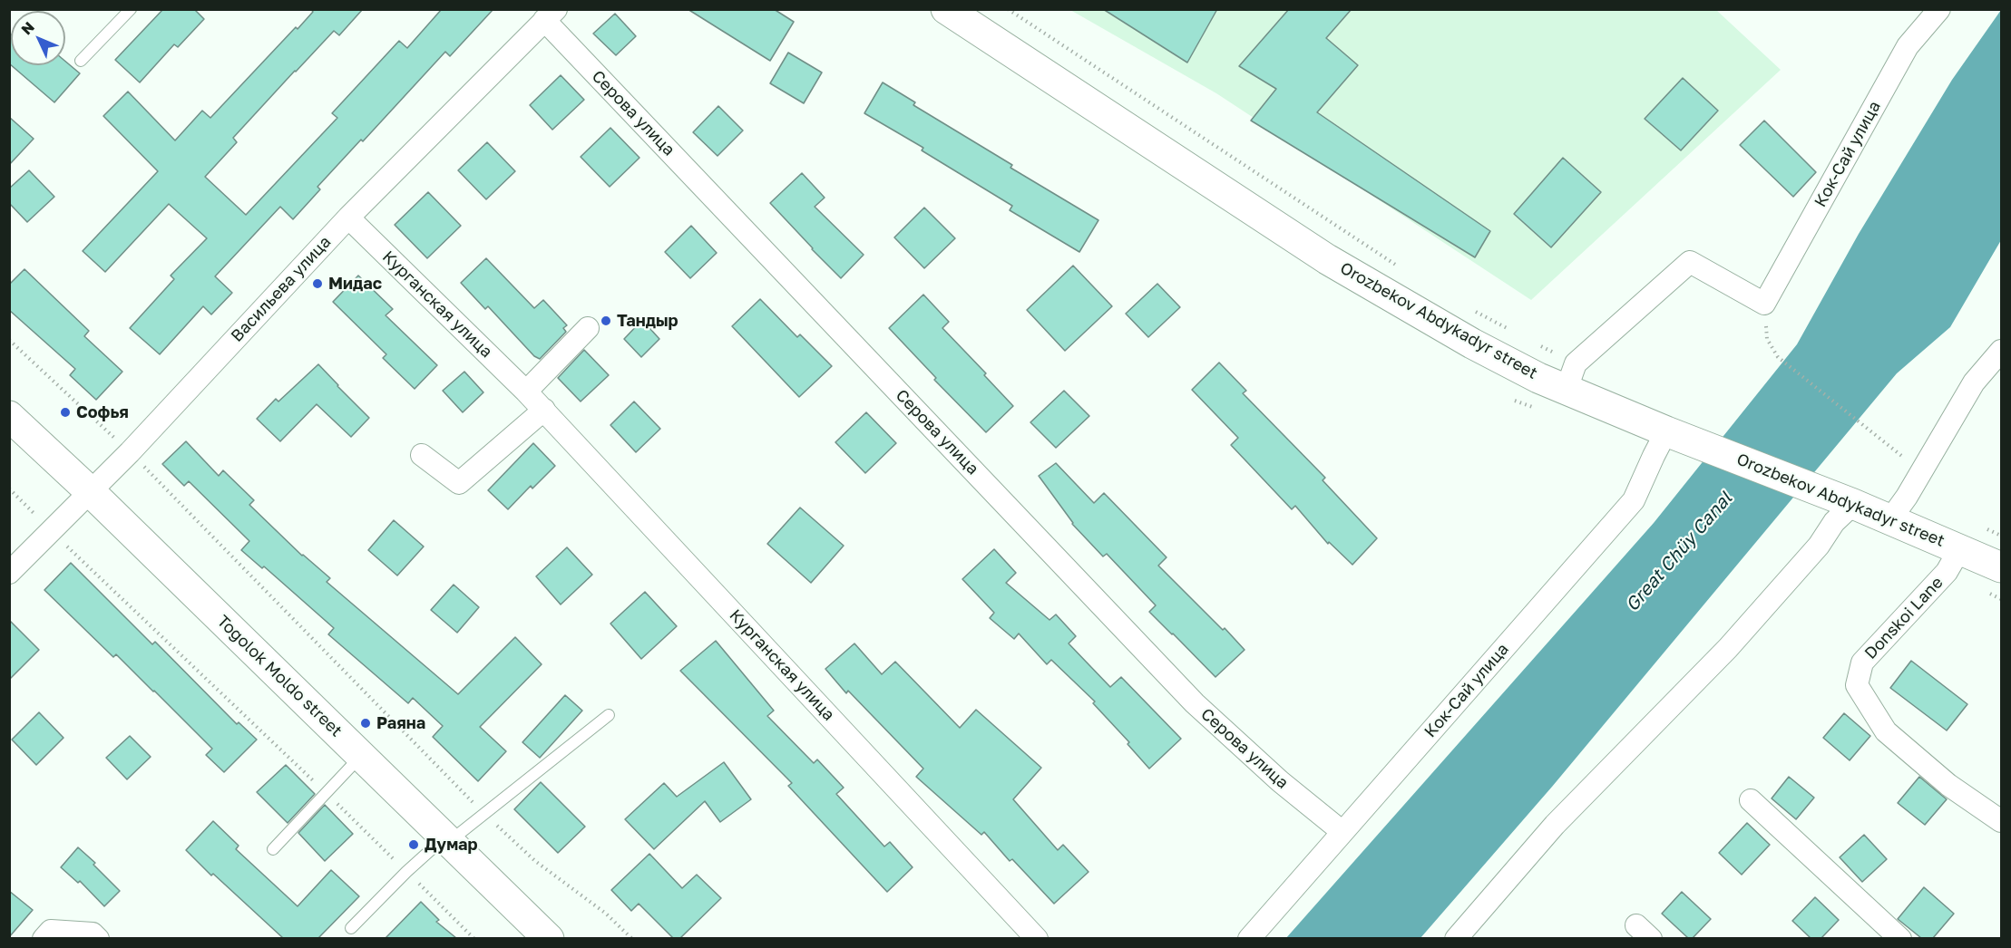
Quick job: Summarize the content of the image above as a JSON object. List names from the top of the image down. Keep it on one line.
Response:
{"streets":{"street":["Серова улица","Кок-Сай улица","Васильева улица","Курганская улица","Orozbekov Abdykadyr street","Donskoi Lane","Togolok Moldo street"]},"crossings":[["Серова улица","Кок-Сай улица"],["Серова улица","Васильева улица"],["Кок-Сай улица","Orozbekov Abdykadyr street"],["Васильева улица","Курганская улица"],["Васильева улица","Togolok Moldo street"],["Orozbekov Abdykadyr street","Donskoi Lane"]],"water":["Great Chüy Canal"],"places":["Мидас","Тандыр","Софья","Раяна","Думар"],"north":"top left"}
